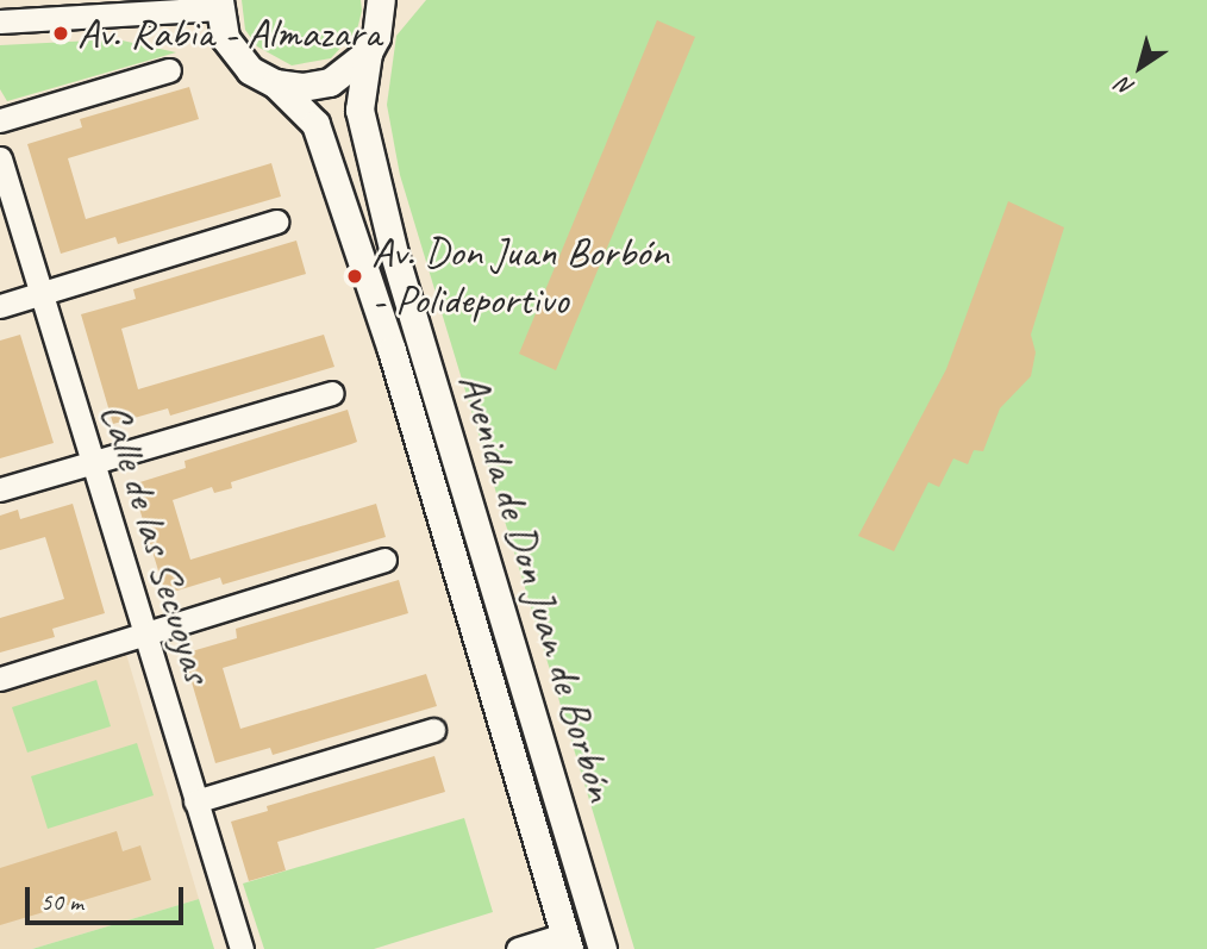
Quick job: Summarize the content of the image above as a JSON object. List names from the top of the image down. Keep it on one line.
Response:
{"streets":{"street":["Calle de las Secuoyas","Avenida de Don Juan de Borbón"]},"places":["Av. Rabia - Almazara","Av. Don Juan Borbón - Polideportivo"],"scale_bar":"50 m","north":"bottom left"}
